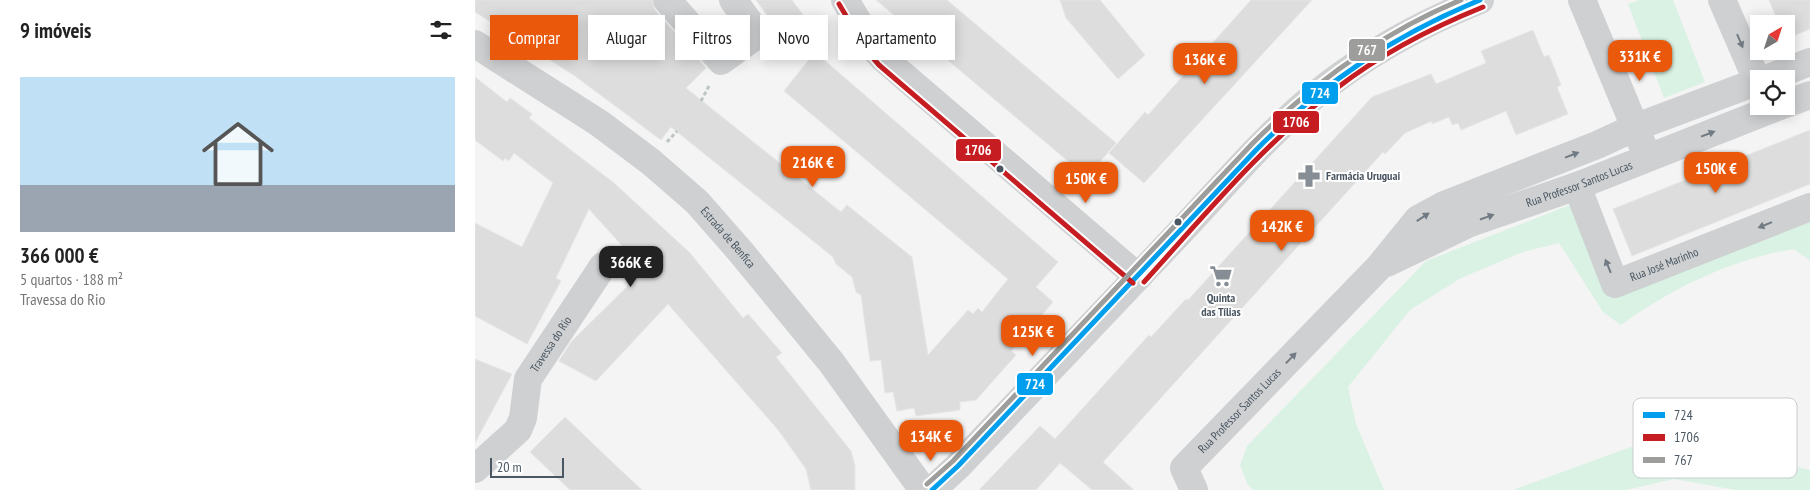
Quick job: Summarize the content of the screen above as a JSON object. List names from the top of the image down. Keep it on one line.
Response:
{"streets":{"street":["Rua Professor Santos Lucas","Estrada de Benfica","Rua José Marinho","Travessa do Rio"]},"crossings":[["Rua Professor Santos Lucas","Rua José Marinho"]],"places":{"pharmacy":["Farmácia Uruguai"],"supermarket":["Quinta das Tílias"]},"lines":["transit line 724","transit line 767","transit line 1706"],"legend":["724","1706","767"],"scale_bar":"20 m","north":"top right","page":{"heading":"9 imóveis","chip":["Comprar","Alugar","Filtros","Novo","Apartamento"],"price":["331K €","136K €","216K €","150K €","150K €","142K €","366K €","125K €","134K €"],"list":[{"name":"366 000 €","note":"5 quartos · 188 m² · Travessa do Rio"}],"scale":"20 m"}}
